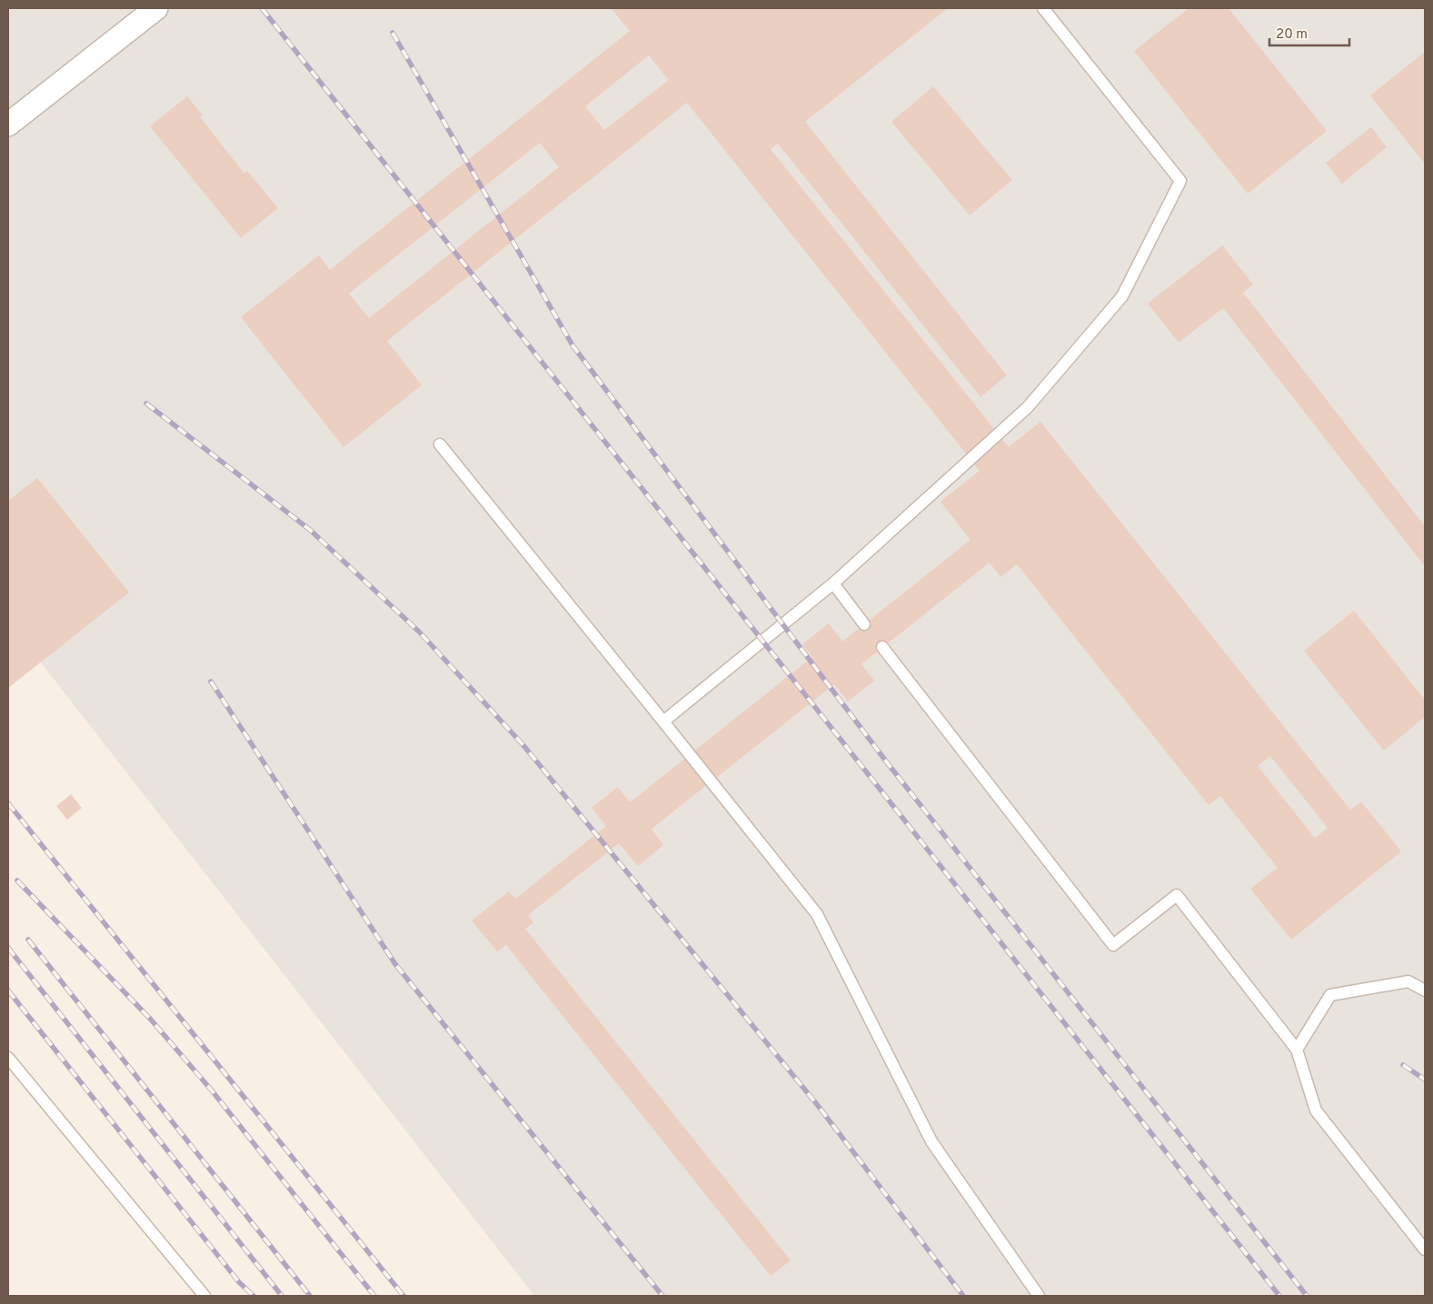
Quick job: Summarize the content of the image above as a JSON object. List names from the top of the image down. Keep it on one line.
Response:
{"scale_bar":"20 m"}
